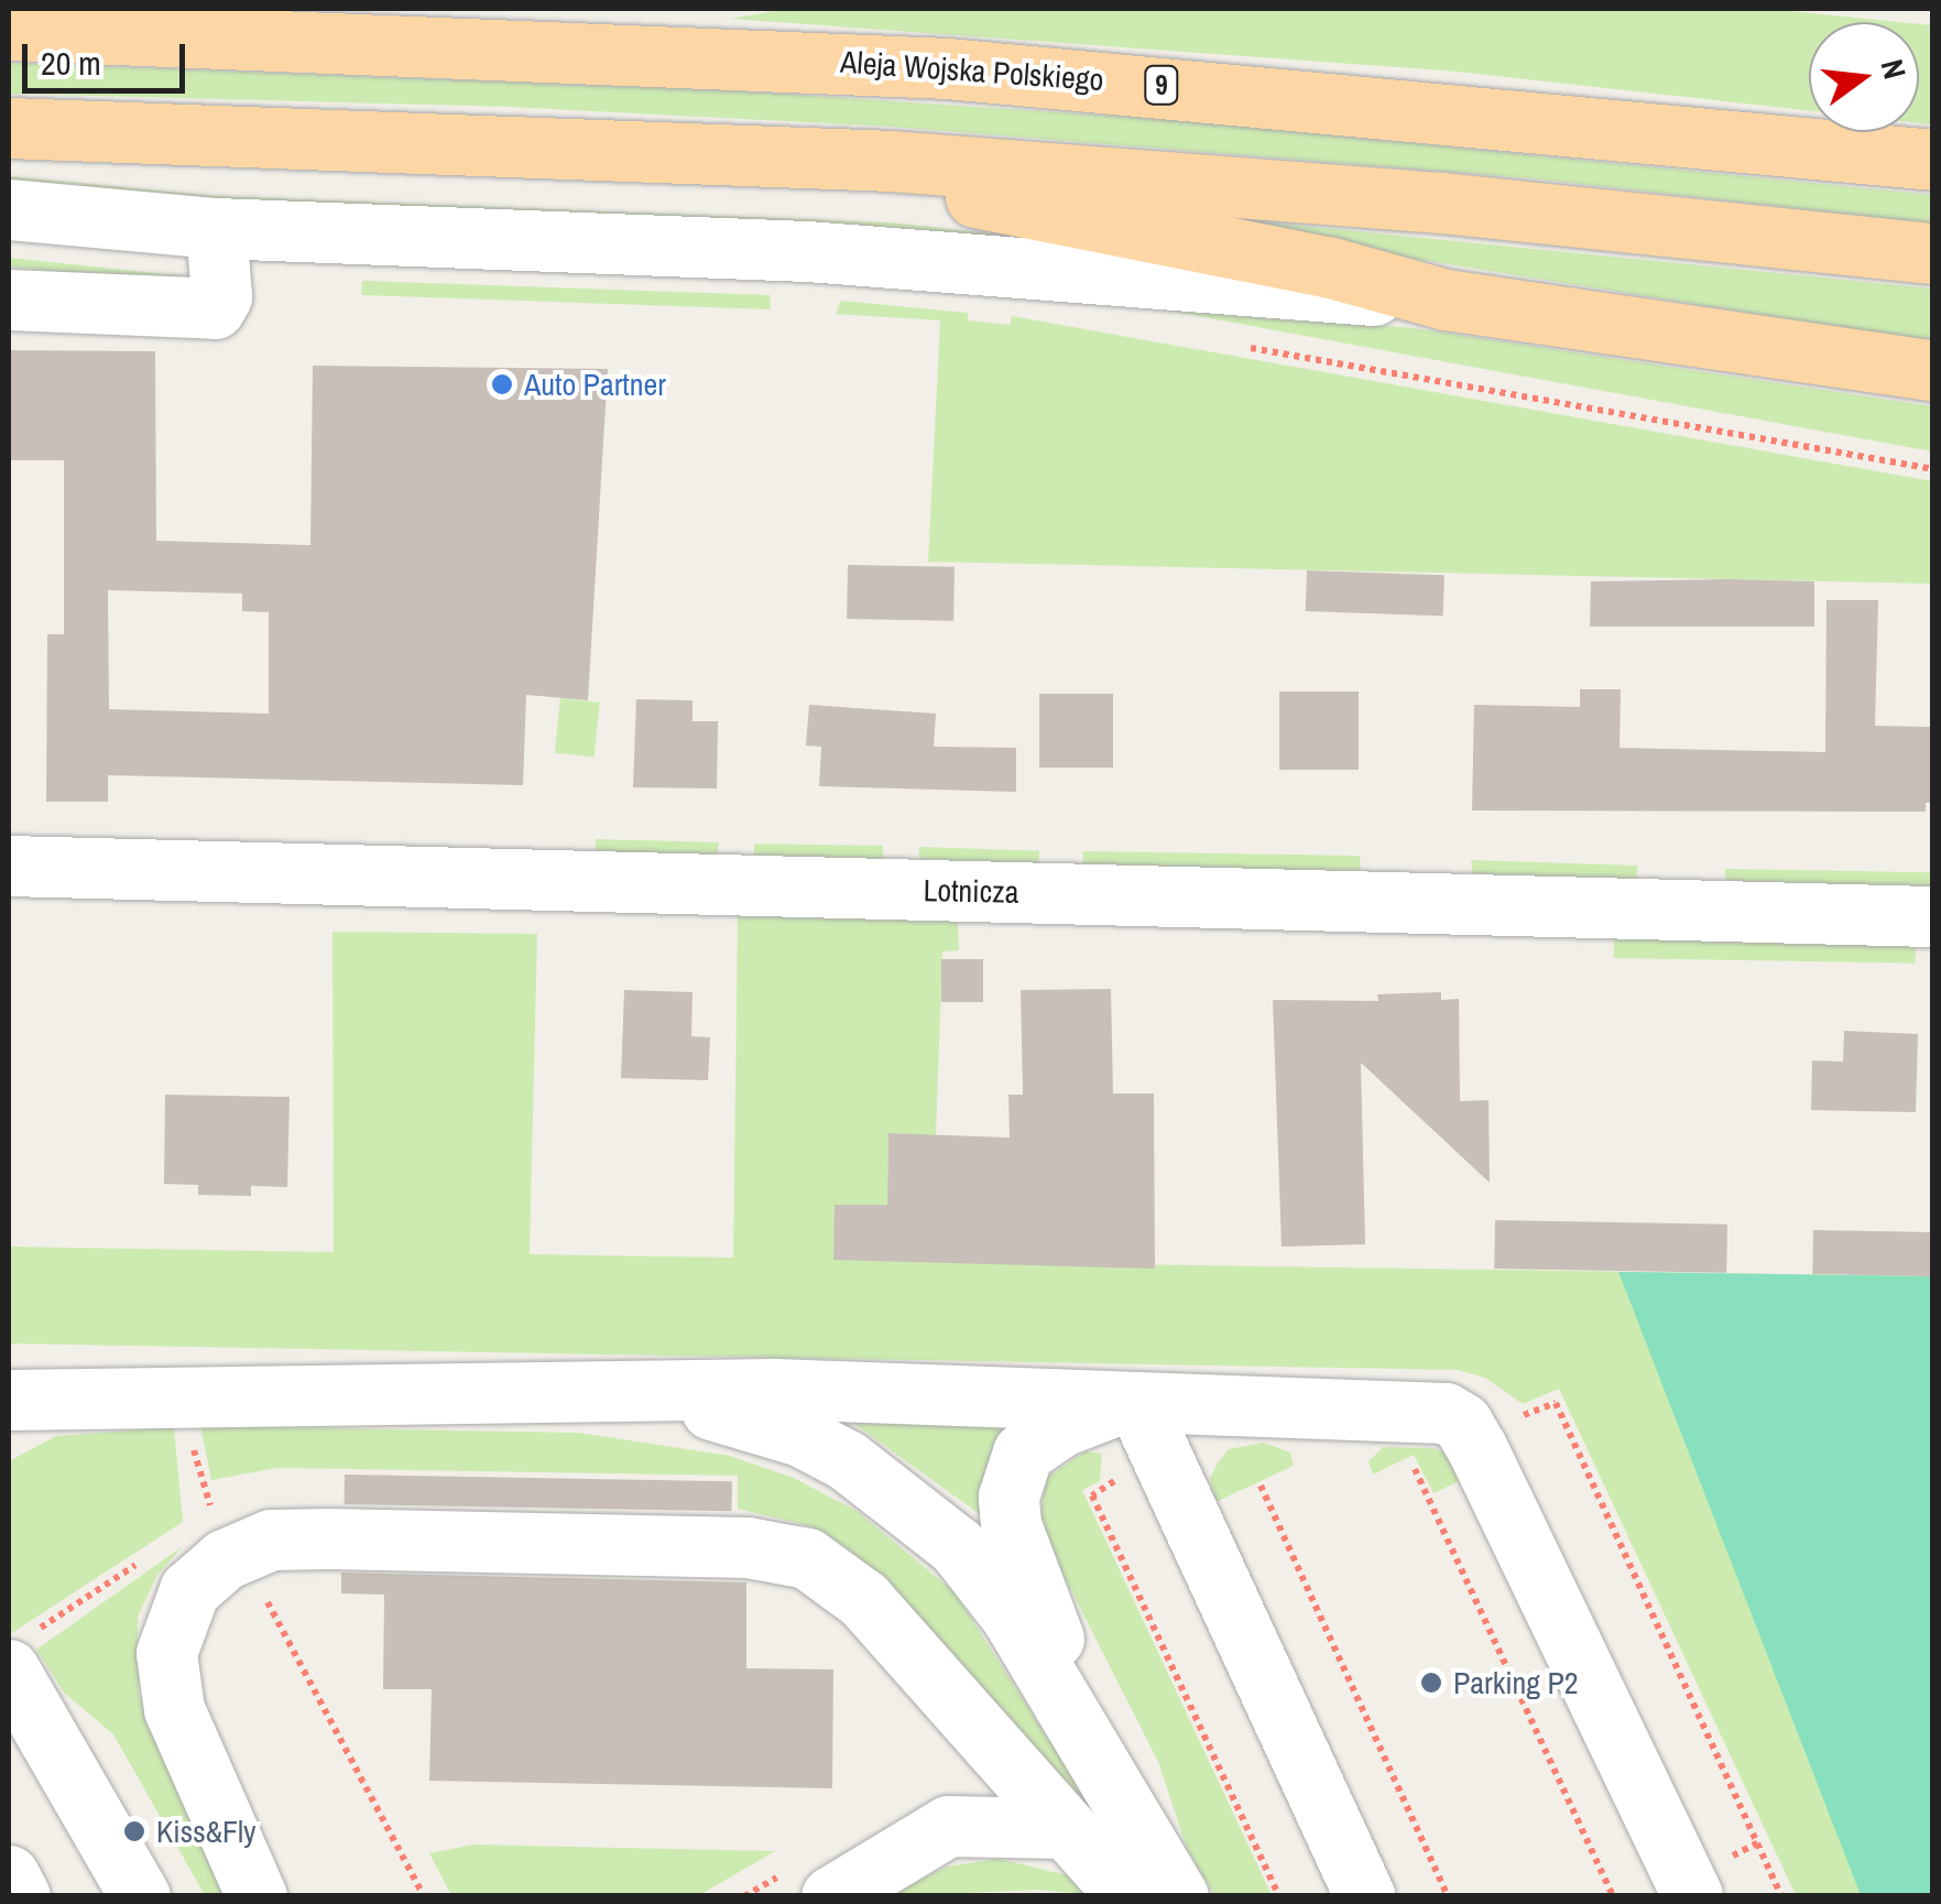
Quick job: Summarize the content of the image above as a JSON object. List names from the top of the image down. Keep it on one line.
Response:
{"streets":{"main road":["Aleja Wojska Polskiego","9"],"street":["Lotnicza"]},"places":["Auto Partner","Parking P2","Kiss&Fly"],"scale_bar":"20 m","north":"right"}
